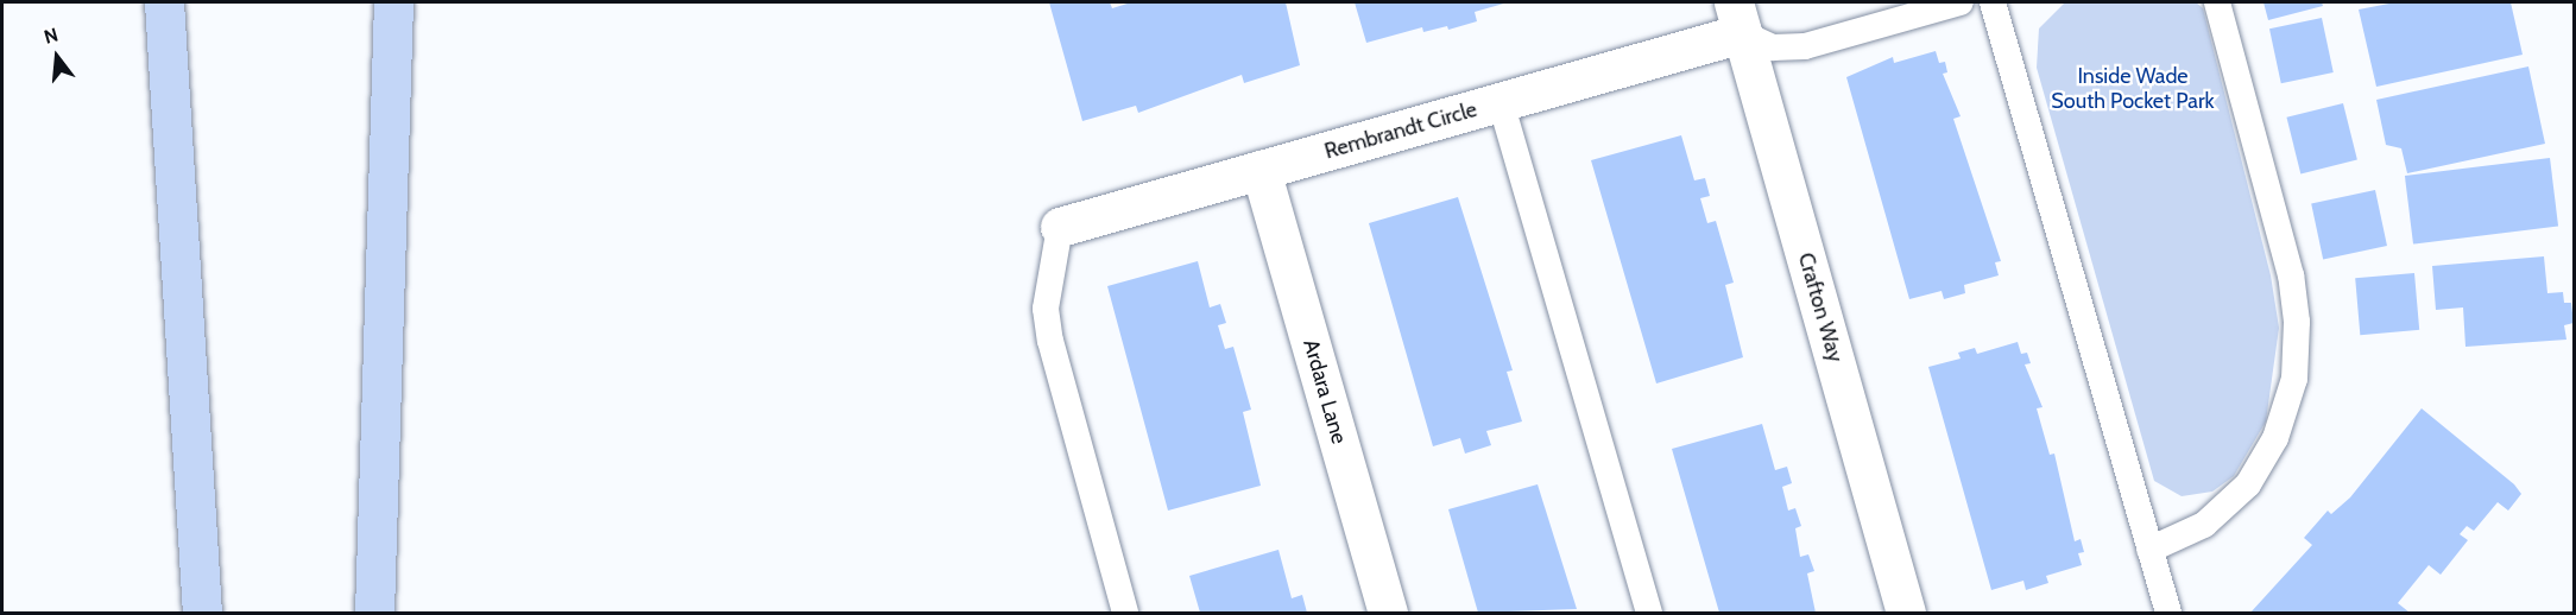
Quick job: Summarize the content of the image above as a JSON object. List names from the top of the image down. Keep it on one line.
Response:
{"streets":{"street":["Rembrandt Circle","Crafton Way","Ardara Lane"]},"crossings":[["Rembrandt Circle","Crafton Way"],["Rembrandt Circle","Ardara Lane"]],"parks":["Inside Wade South Pocket Park"],"north":"top"}
